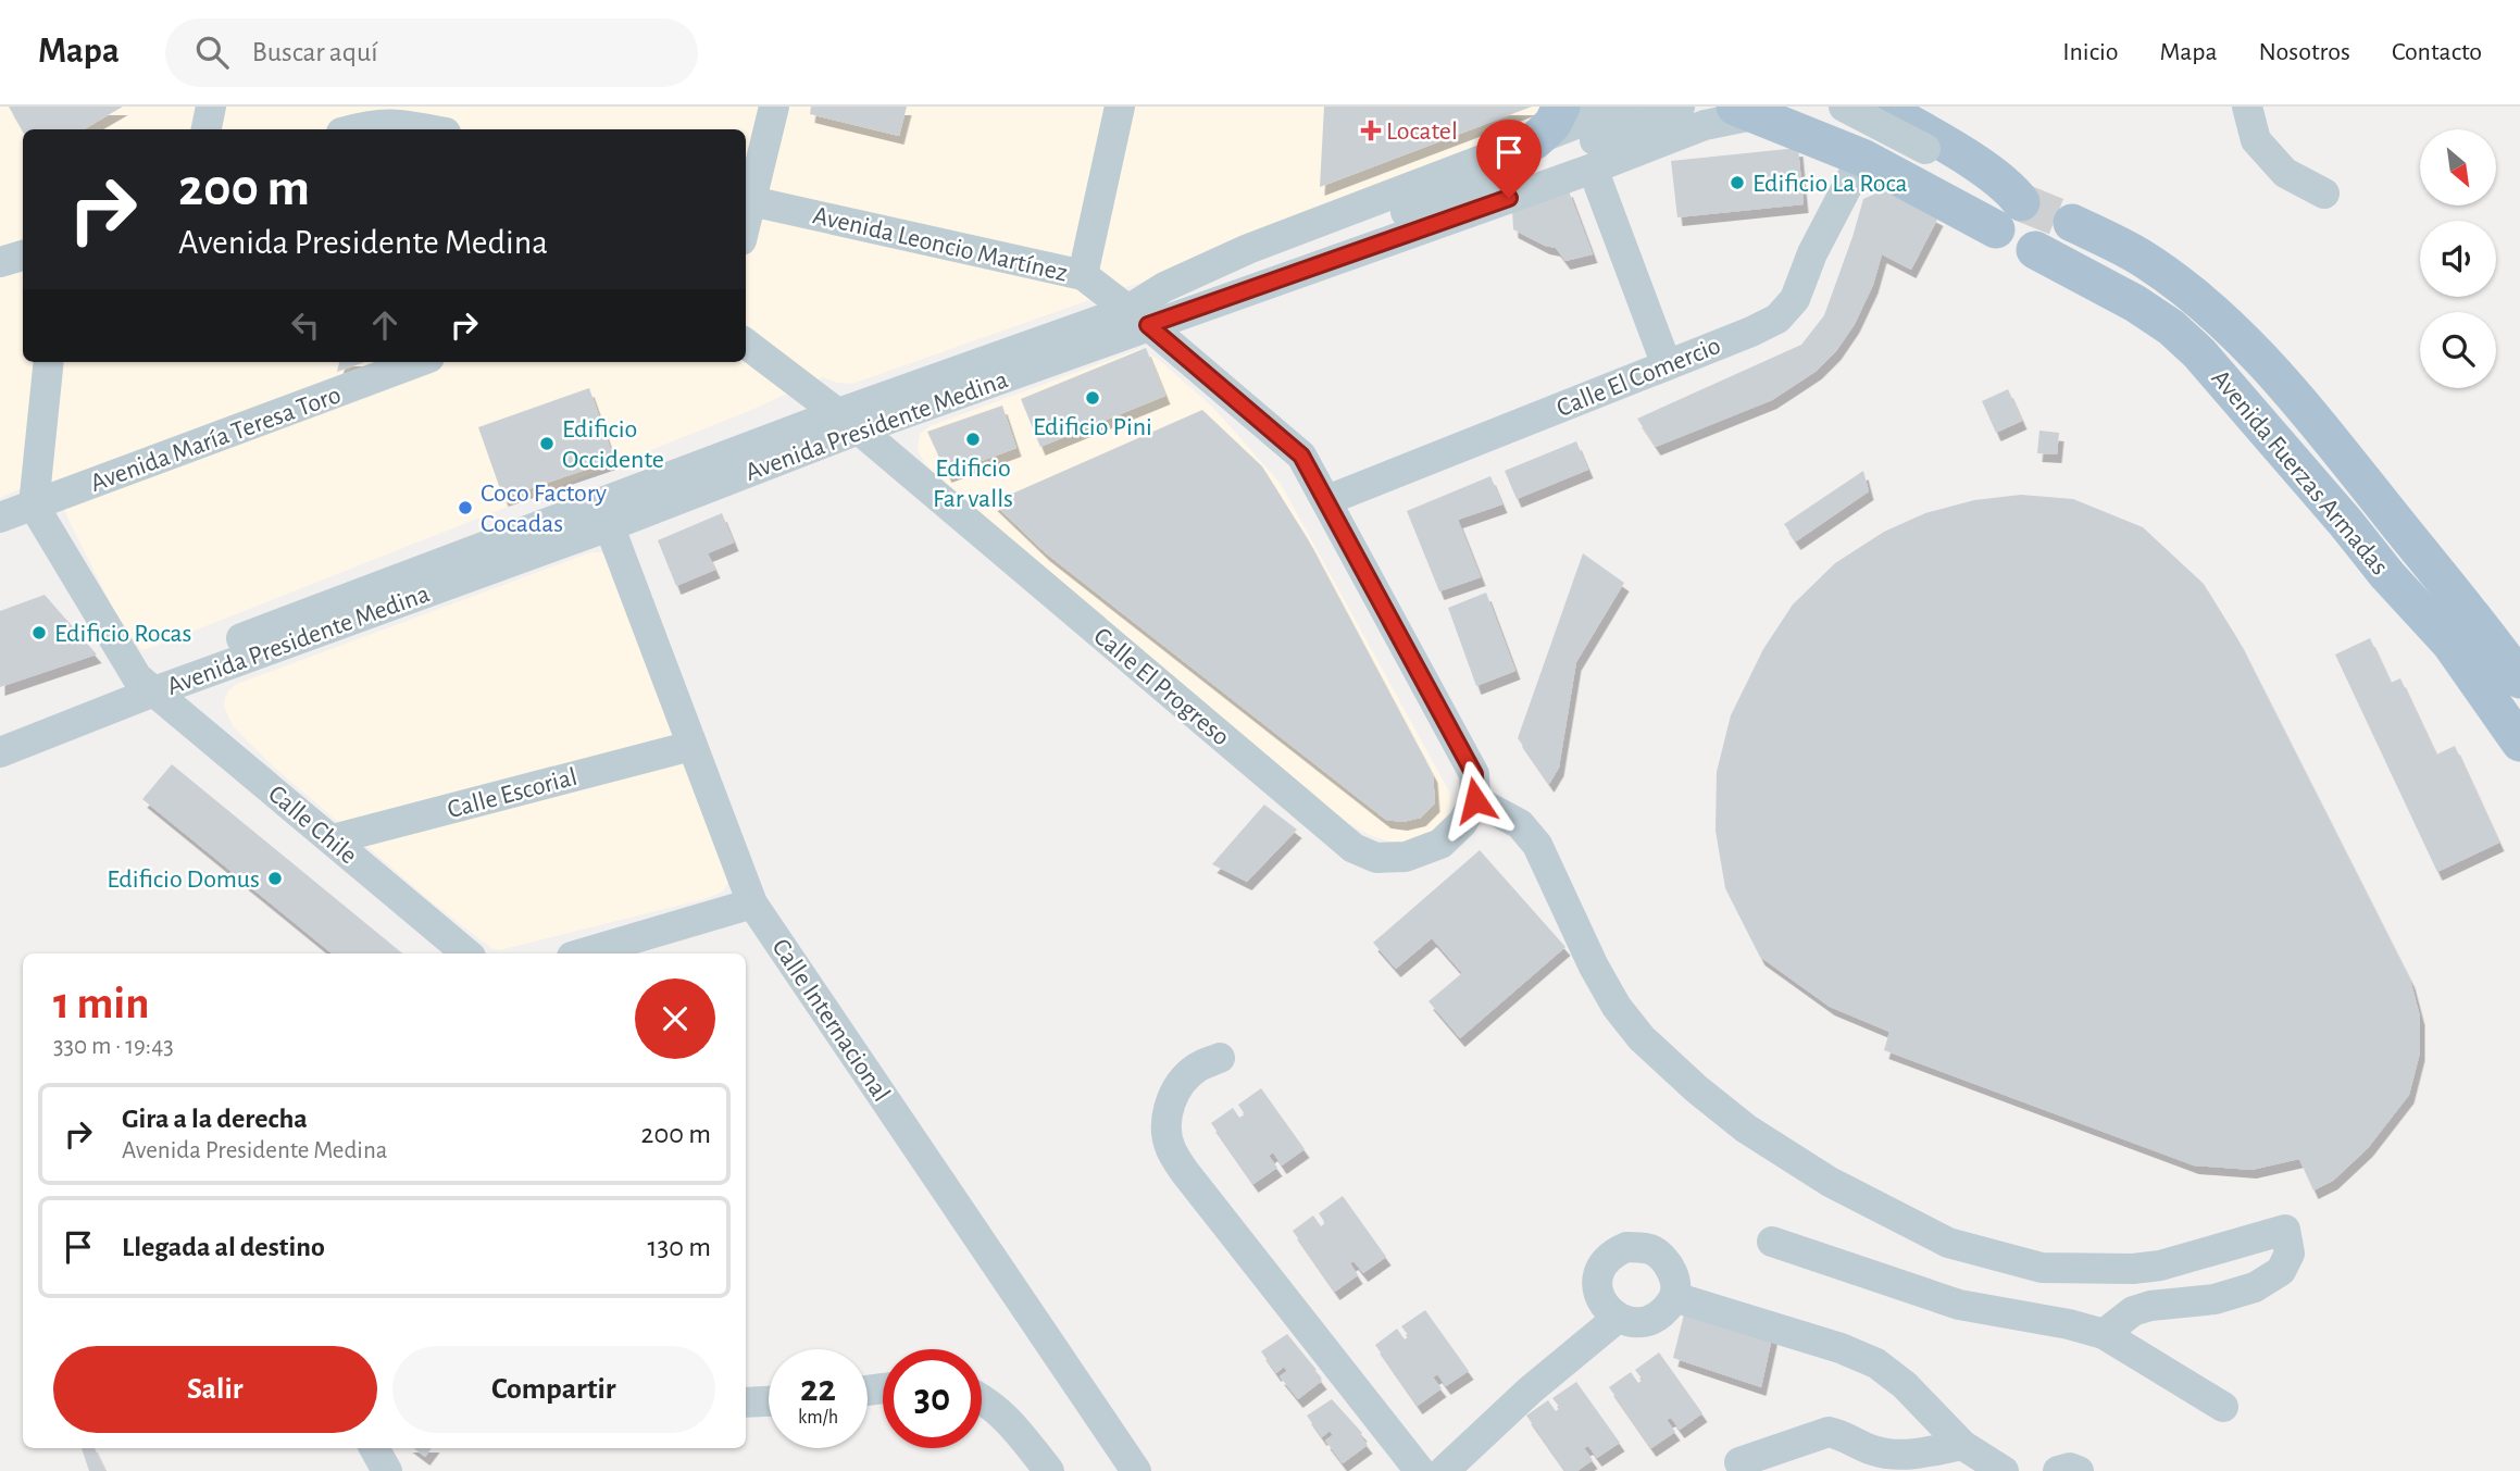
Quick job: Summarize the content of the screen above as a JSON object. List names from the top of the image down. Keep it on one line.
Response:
{"streets":{"main road":["Avenida Fuerzas Armadas"],"street":["Avenida Leoncio Martínez","Calle El Comercio","Avenida Presidente Medina","Avenida María Teresa Toro","Calle El Progreso","Calle Escorial","Calle Chile","Calle Internacional"]},"crossings":[["Avenida Leoncio Martínez","Calle El Comercio"],["Avenida Leoncio Martínez","Avenida Presidente Medina"],["Avenida Leoncio Martínez","Calle El Progreso"],["Avenida Presidente Medina","Calle El Progreso"],["Avenida Presidente Medina","Calle Chile"],["Avenida Presidente Medina","Calle Internacional"],["Avenida María Teresa Toro","Calle Chile"],["Calle Escorial","Calle Chile"],["Calle Escorial","Calle Internacional"]],"places":{"health":["Locatel"],"other":["Edificio La Roca","Edificio Pini","Edificio Far valls","Edificio Occidente","Coco Factory Cocadas","Edificio Rocas","Edificio Domus"]},"north":"bottom right","page":{"header":"Mapa","search":"Buscar aquí","nav":["Inicio","Mapa","Nosotros","Contacto"],"turn":["200 m","Avenida Presidente Medina"],"heading":["1 min","330 m · 19:43"],"list":[{"name":"Gira a la derecha","note":"Avenida Presidente Medina","value":"200 m"},{"name":"Llegada al destino","value":"130 m"}],"buttons":["Salir","Compartir"],"speed":"22 km/h","limit":"30"}}
